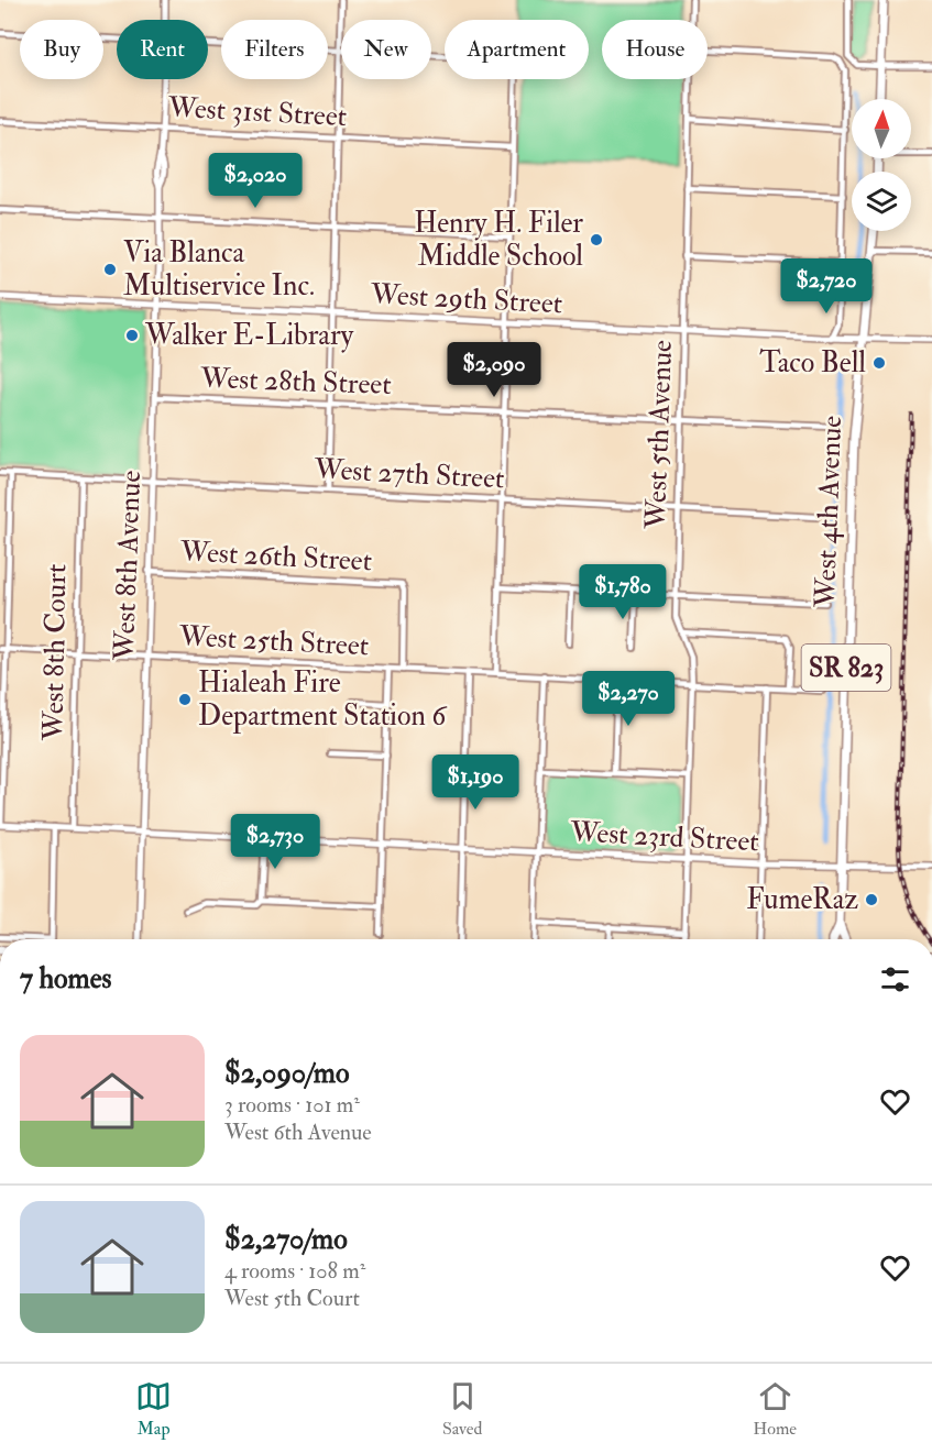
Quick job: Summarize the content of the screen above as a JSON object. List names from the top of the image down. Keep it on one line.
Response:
{"streets":{"main road":["West 4th Avenue","SR 823"],"street":["West 31st Street","West 29th Street","West 28th Street","West 5th Avenue","West 27th Street","West 26th Street","West 8th Avenue","West 25th Street","West 8th Court","West 23rd Street"]},"crossings":[["West 31st Street","West 8th Avenue"],["West 29th Street","West 5th Avenue"],["West 29th Street","West 4th Avenue"],["West 29th Street","West 8th Avenue"],["West 28th Street","West 5th Avenue"],["West 28th Street","West 8th Avenue"],["West 5th Avenue","West 27th Street"],["West 5th Avenue","West 25th Street"],["West 5th Avenue","West 23rd Street"],["West 27th Street","West 8th Avenue"],["West 27th Street","West 8th Court"],["West 4th Avenue","West 23rd Street"],["West 26th Street","West 8th Avenue"],["West 26th Street","West 25th Street"],["West 8th Avenue","West 25th Street"],["West 8th Avenue","West 23rd Street"],["West 25th Street","West 8th Court"],["West 8th Court","West 23rd Street"]],"places":["Henry H. Filer Middle School","Via Blanca Multiservice Inc.","Walker E-Library","Taco Bell","Hialeah Fire Department Station 6","FumeRaz"],"north":"top","page":{"chip":["Buy","Rent","Filters","New","Apartment","House"],"price":["$2,020","$2,720","$2,090","$1,780","$2,270","$1,190","$2,730"],"heading":"7 homes","list":[{"name":"$2,090/mo","note":"3 rooms · 101 m² · West 6th Avenue"},{"name":"$2,270/mo","note":"4 rooms · 108 m² · West 5th Court"}],"tabs":["Map","Saved","Home"]}}
